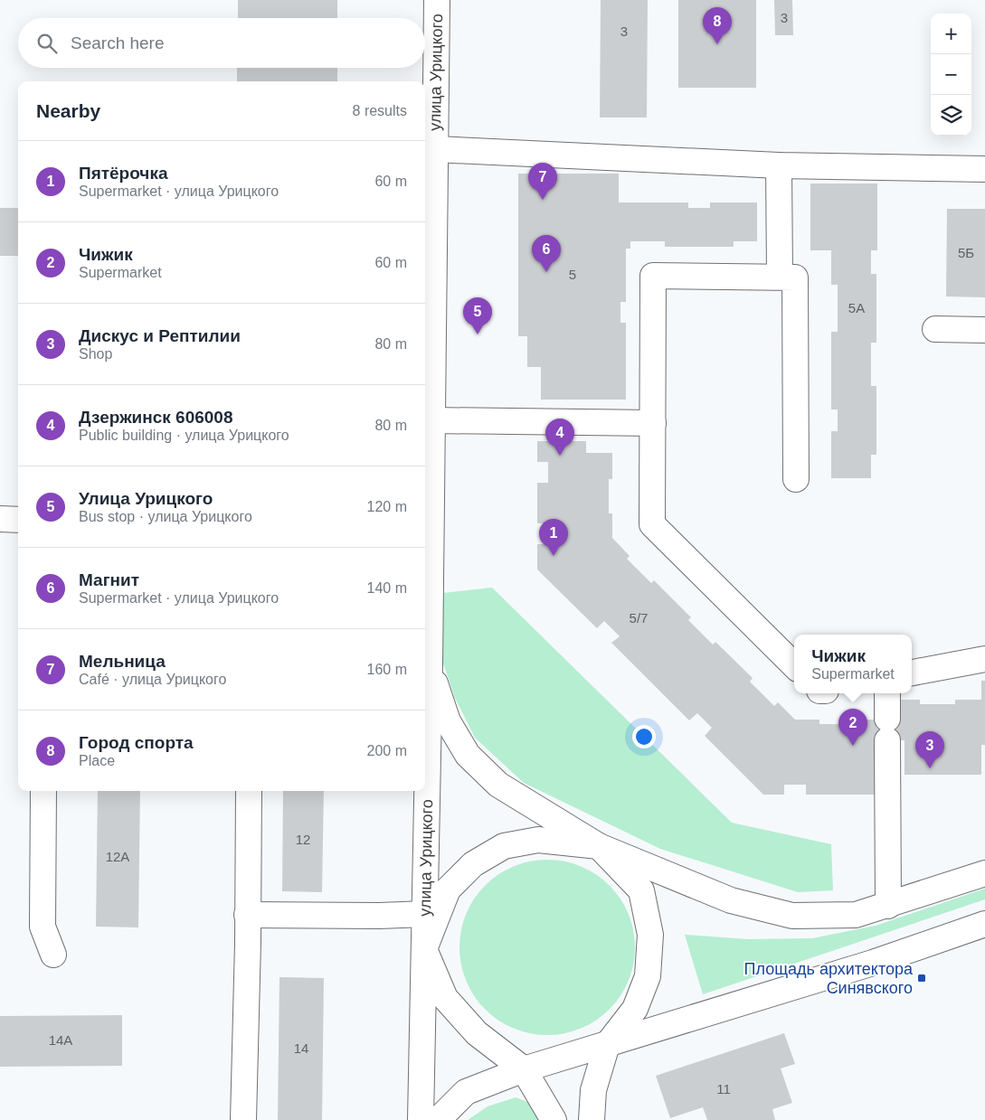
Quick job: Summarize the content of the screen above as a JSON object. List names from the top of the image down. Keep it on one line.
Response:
{"streets":{"street":["улица Урицкого"]},"places":{"transit":["Площадь архитектора Синявского"]},"house_numbers":["3","3","5Б","5","5А","5/7","12","12А","14А","14","11"],"page":{"pins":["8","7","6","5","4","1","2","3"],"map_buttons":["+","−"],"search":"Search here","heading":["Nearby","8 results"],"list":[{"mark":"1","name":"Пятёрочка","note":"Supermarket · улица Урицкого","value":"60 m"},{"mark":"2","name":"Чижик","note":"Supermarket","value":"60 m"},{"mark":"3","name":"Дискус и Рептилии","note":"Shop","value":"80 m"},{"mark":"4","name":"Дзержинск 606008","note":"Public building · улица Урицкого","value":"80 m"},{"mark":"5","name":"Улица Урицкого","note":"Bus stop · улица Урицкого","value":"120 m"},{"mark":"6","name":"Магнит","note":"Supermarket · улица Урицкого","value":"140 m"},{"mark":"7","name":"Мельница","note":"Café · улица Урицкого","value":"160 m"},{"mark":"8","name":"Город спорта","note":"Place","value":"200 m"}],"popup":["Чижик","Supermarket"]}}
